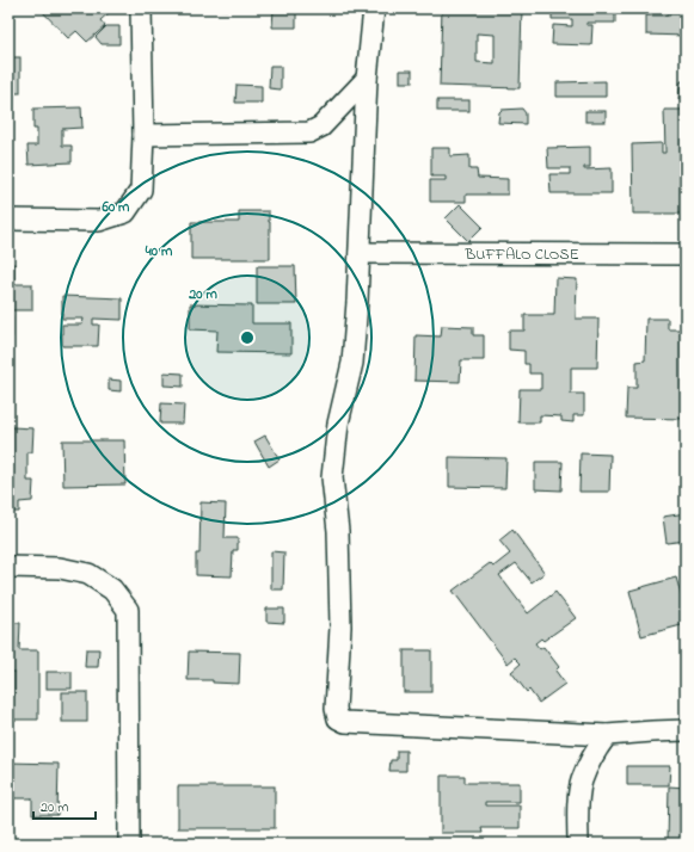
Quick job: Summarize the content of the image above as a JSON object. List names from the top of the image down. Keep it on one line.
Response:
{"streets":{"street":["BUFFALO CLOSE"]},"scale_bar":"20 m","rings":["60 m","40 m","20 m"]}
